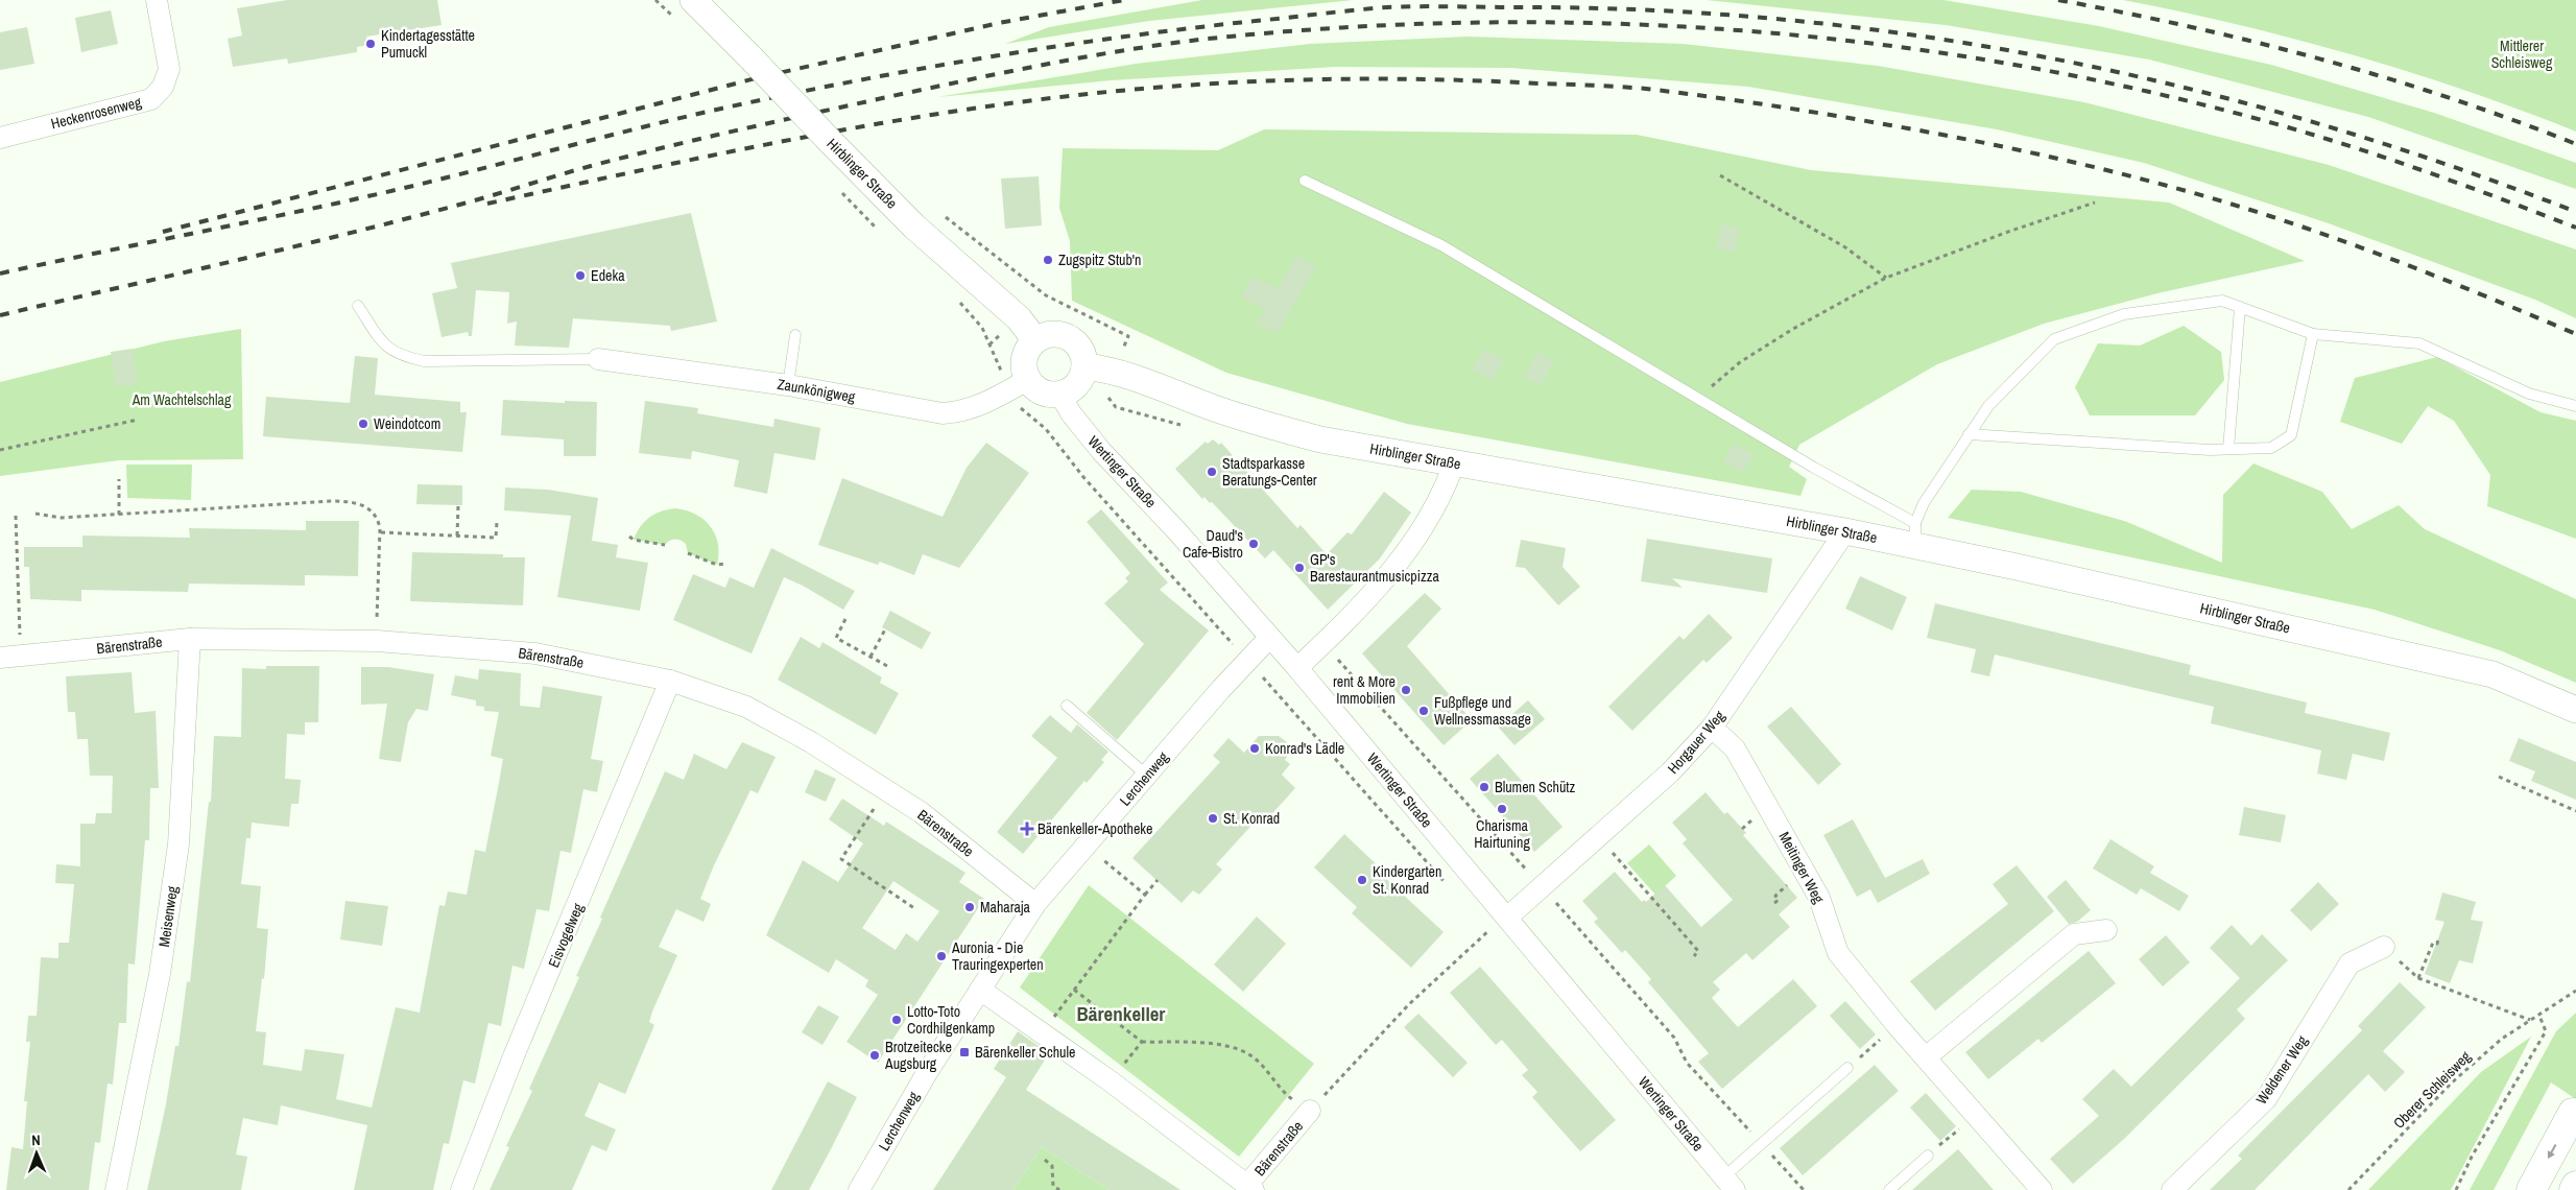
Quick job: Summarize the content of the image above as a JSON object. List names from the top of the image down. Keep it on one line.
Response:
{"streets":{"street":["Heckenrosenweg","Hirblinger Straße","Zaunkönigweg","Wertinger Straße","Bärenstraße","Horgauer Weg","Lerchenweg","Meitinger Weg","Meisenweg","Eisvogelweg","Weldener Weg"],"path":["Oberer Schleisweg"]},"crossings":[["Hirblinger Straße","Zaunkönigweg"],["Hirblinger Straße","Wertinger Straße"],["Hirblinger Straße","Horgauer Weg"],["Zaunkönigweg","Wertinger Straße"],["Wertinger Straße","Horgauer Weg"],["Wertinger Straße","Lerchenweg"],["Bärenstraße","Lerchenweg"],["Bärenstraße","Meisenweg"],["Bärenstraße","Eisvogelweg"],["Horgauer Weg","Meitinger Weg"]],"districts":["Bärenkeller"],"parks":["Mittlerer Schleisweg","Am Wachtelschlag"],"places":{"other":["Kindertagesstätte Pumuckl","Zugspitz Stub'n","Edeka","Weindotcom","Stadtsparkasse Beratungs-Center","Daud's Cafe-Bistro","GP's Barestaurantmusicpizza","rent & More Immobilien","Fußpflege und Wellnessmassage","Konrad's Lädle","Blumen Schütz","Charisma Hairtuning","St. Konrad","Kindergarten St. Konrad","Maharaja","Auronia - Die Trauringexperten","Lotto-Toto Cordhilgenkamp","Brotzeitecke Augsburg"],"health":["Bärenkeller-Apotheke"],"transit":["Bärenkeller Schule"]},"north":"top"}
